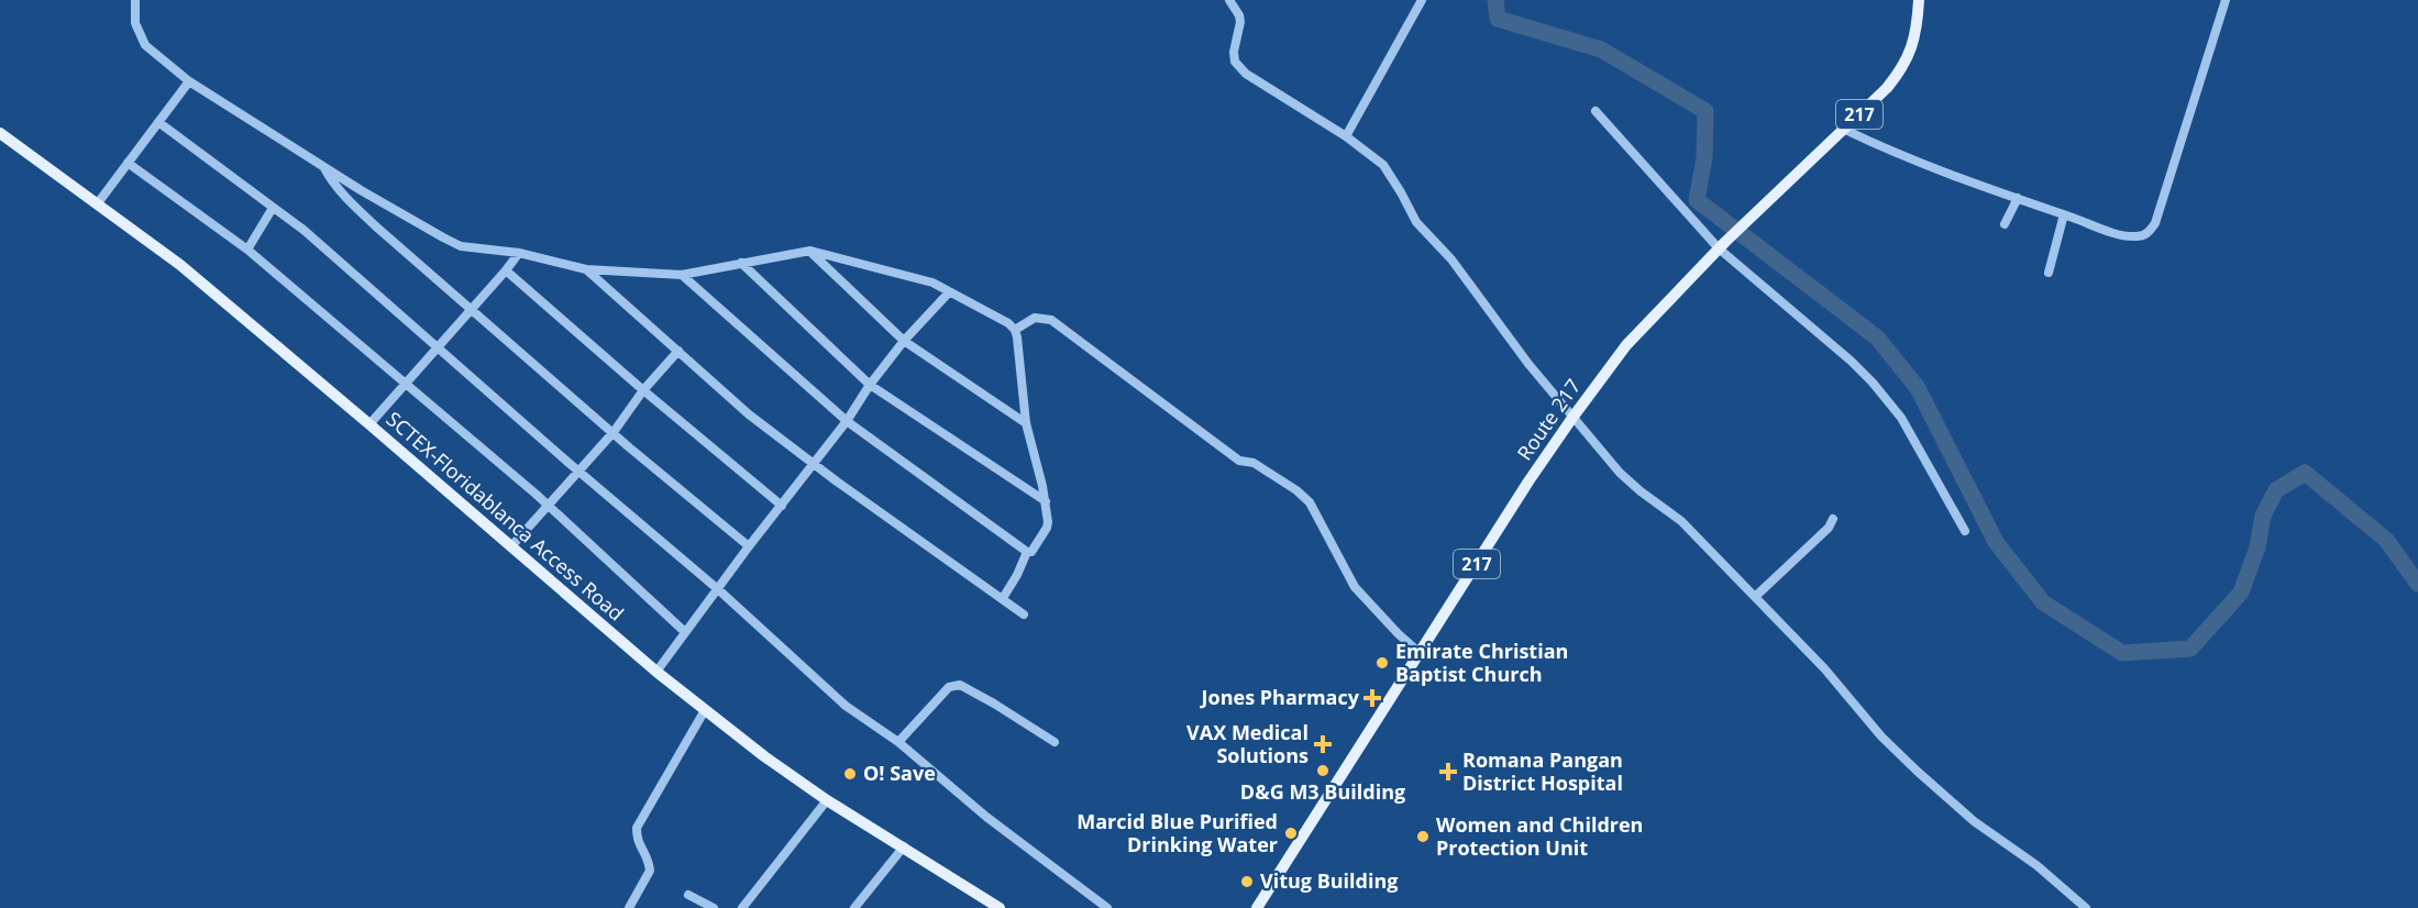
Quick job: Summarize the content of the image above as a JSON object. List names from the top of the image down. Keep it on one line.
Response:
{"streets":{"main road":["217","Route 217","SCTEX-Floridablanca Access Road"]},"places":{"other":["Emirate Christian Baptist Church","D&G M3 Building","O! Save","Marcid Blue Purified Drinking Water","Women and Children Protection Unit","Vitug Building"],"health":["Jones Pharmacy","VAX Medical Solutions","Romana Pangan District Hospital"]}}
